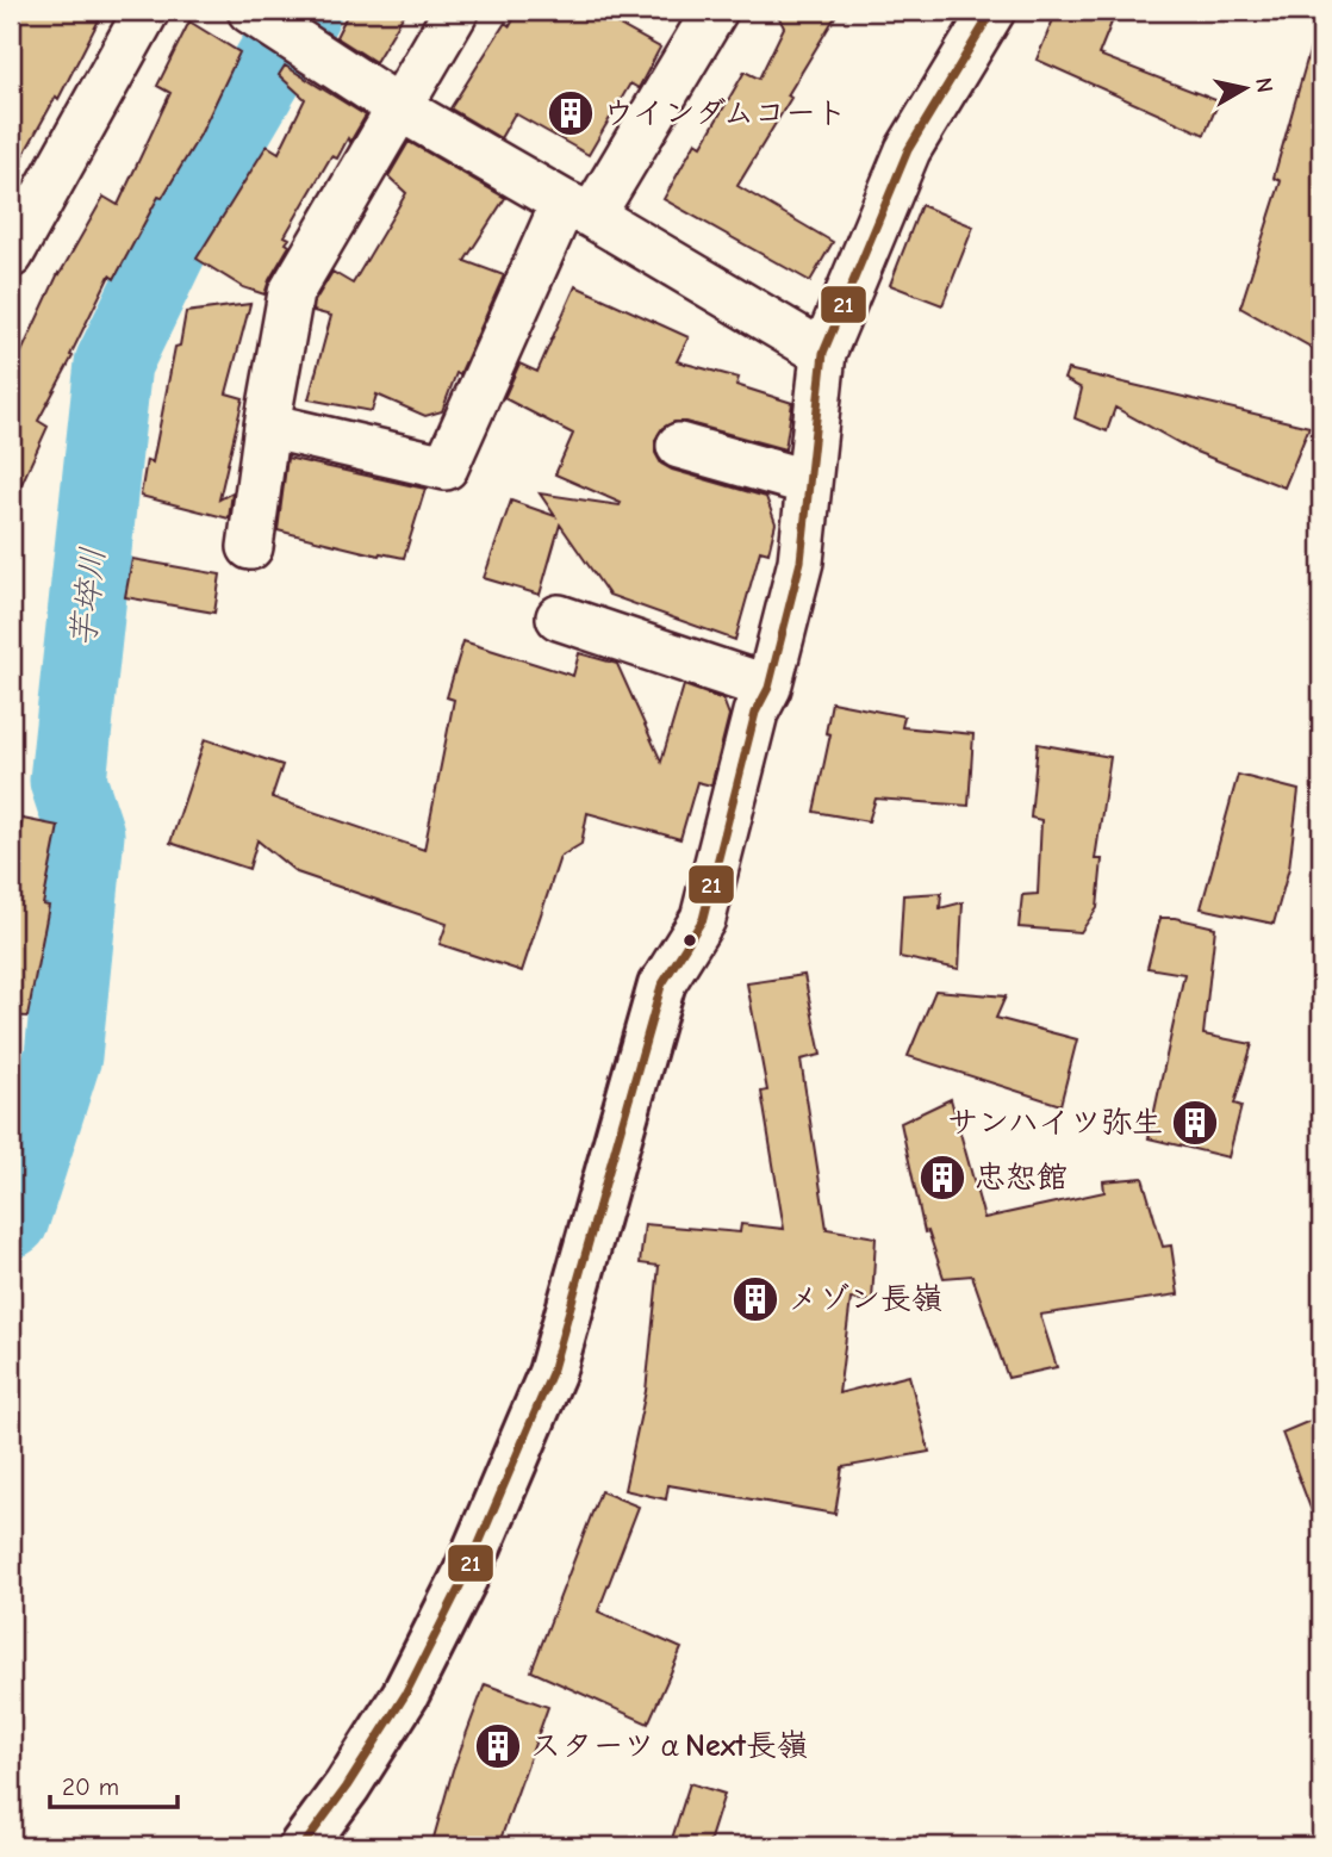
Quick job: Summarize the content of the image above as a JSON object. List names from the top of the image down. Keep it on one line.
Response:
{"water":["芋埣川"],"places":{"building":["ウインダムコート","サンハイツ弥生","忠恕館","メゾン長嶺","スターツαNext長嶺"]},"lines":["transit line 21"],"scale_bar":"20 m","north":"right"}
